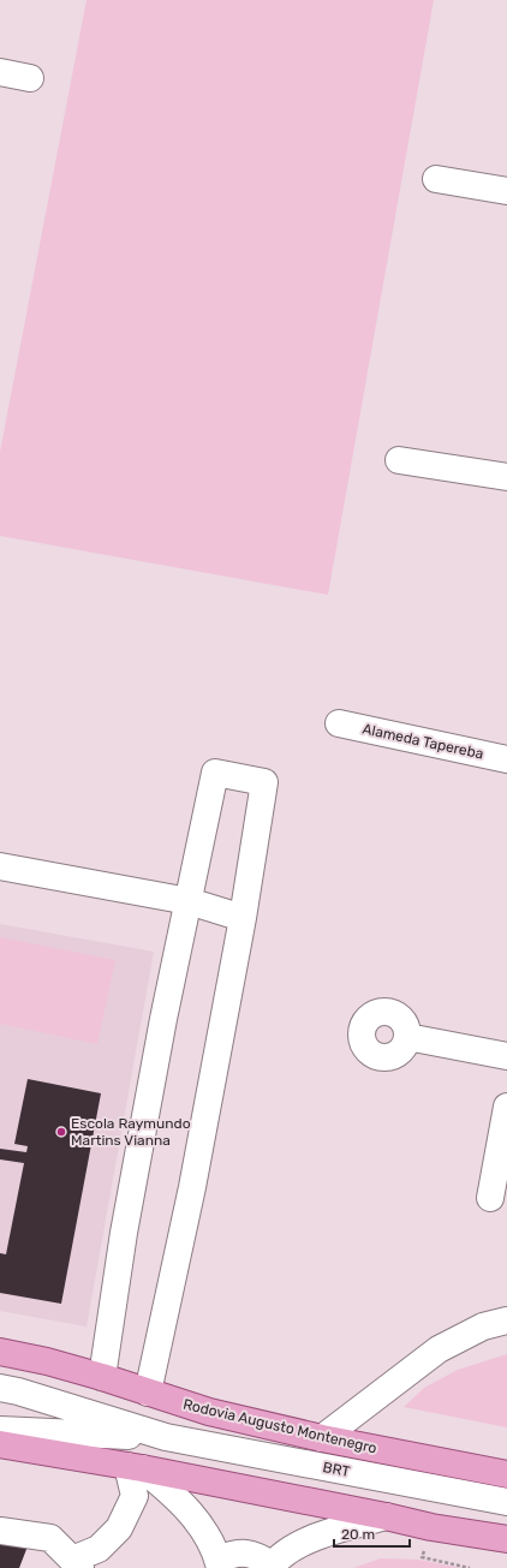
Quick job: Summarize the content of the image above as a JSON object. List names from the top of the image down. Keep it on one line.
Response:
{"streets":{"main road":["Rodovia Augusto Montenegro"],"street":["Alameda Tapereba","BRT"]},"places":["Escola Raymundo Martins Vianna"],"scale_bar":"20 m"}
